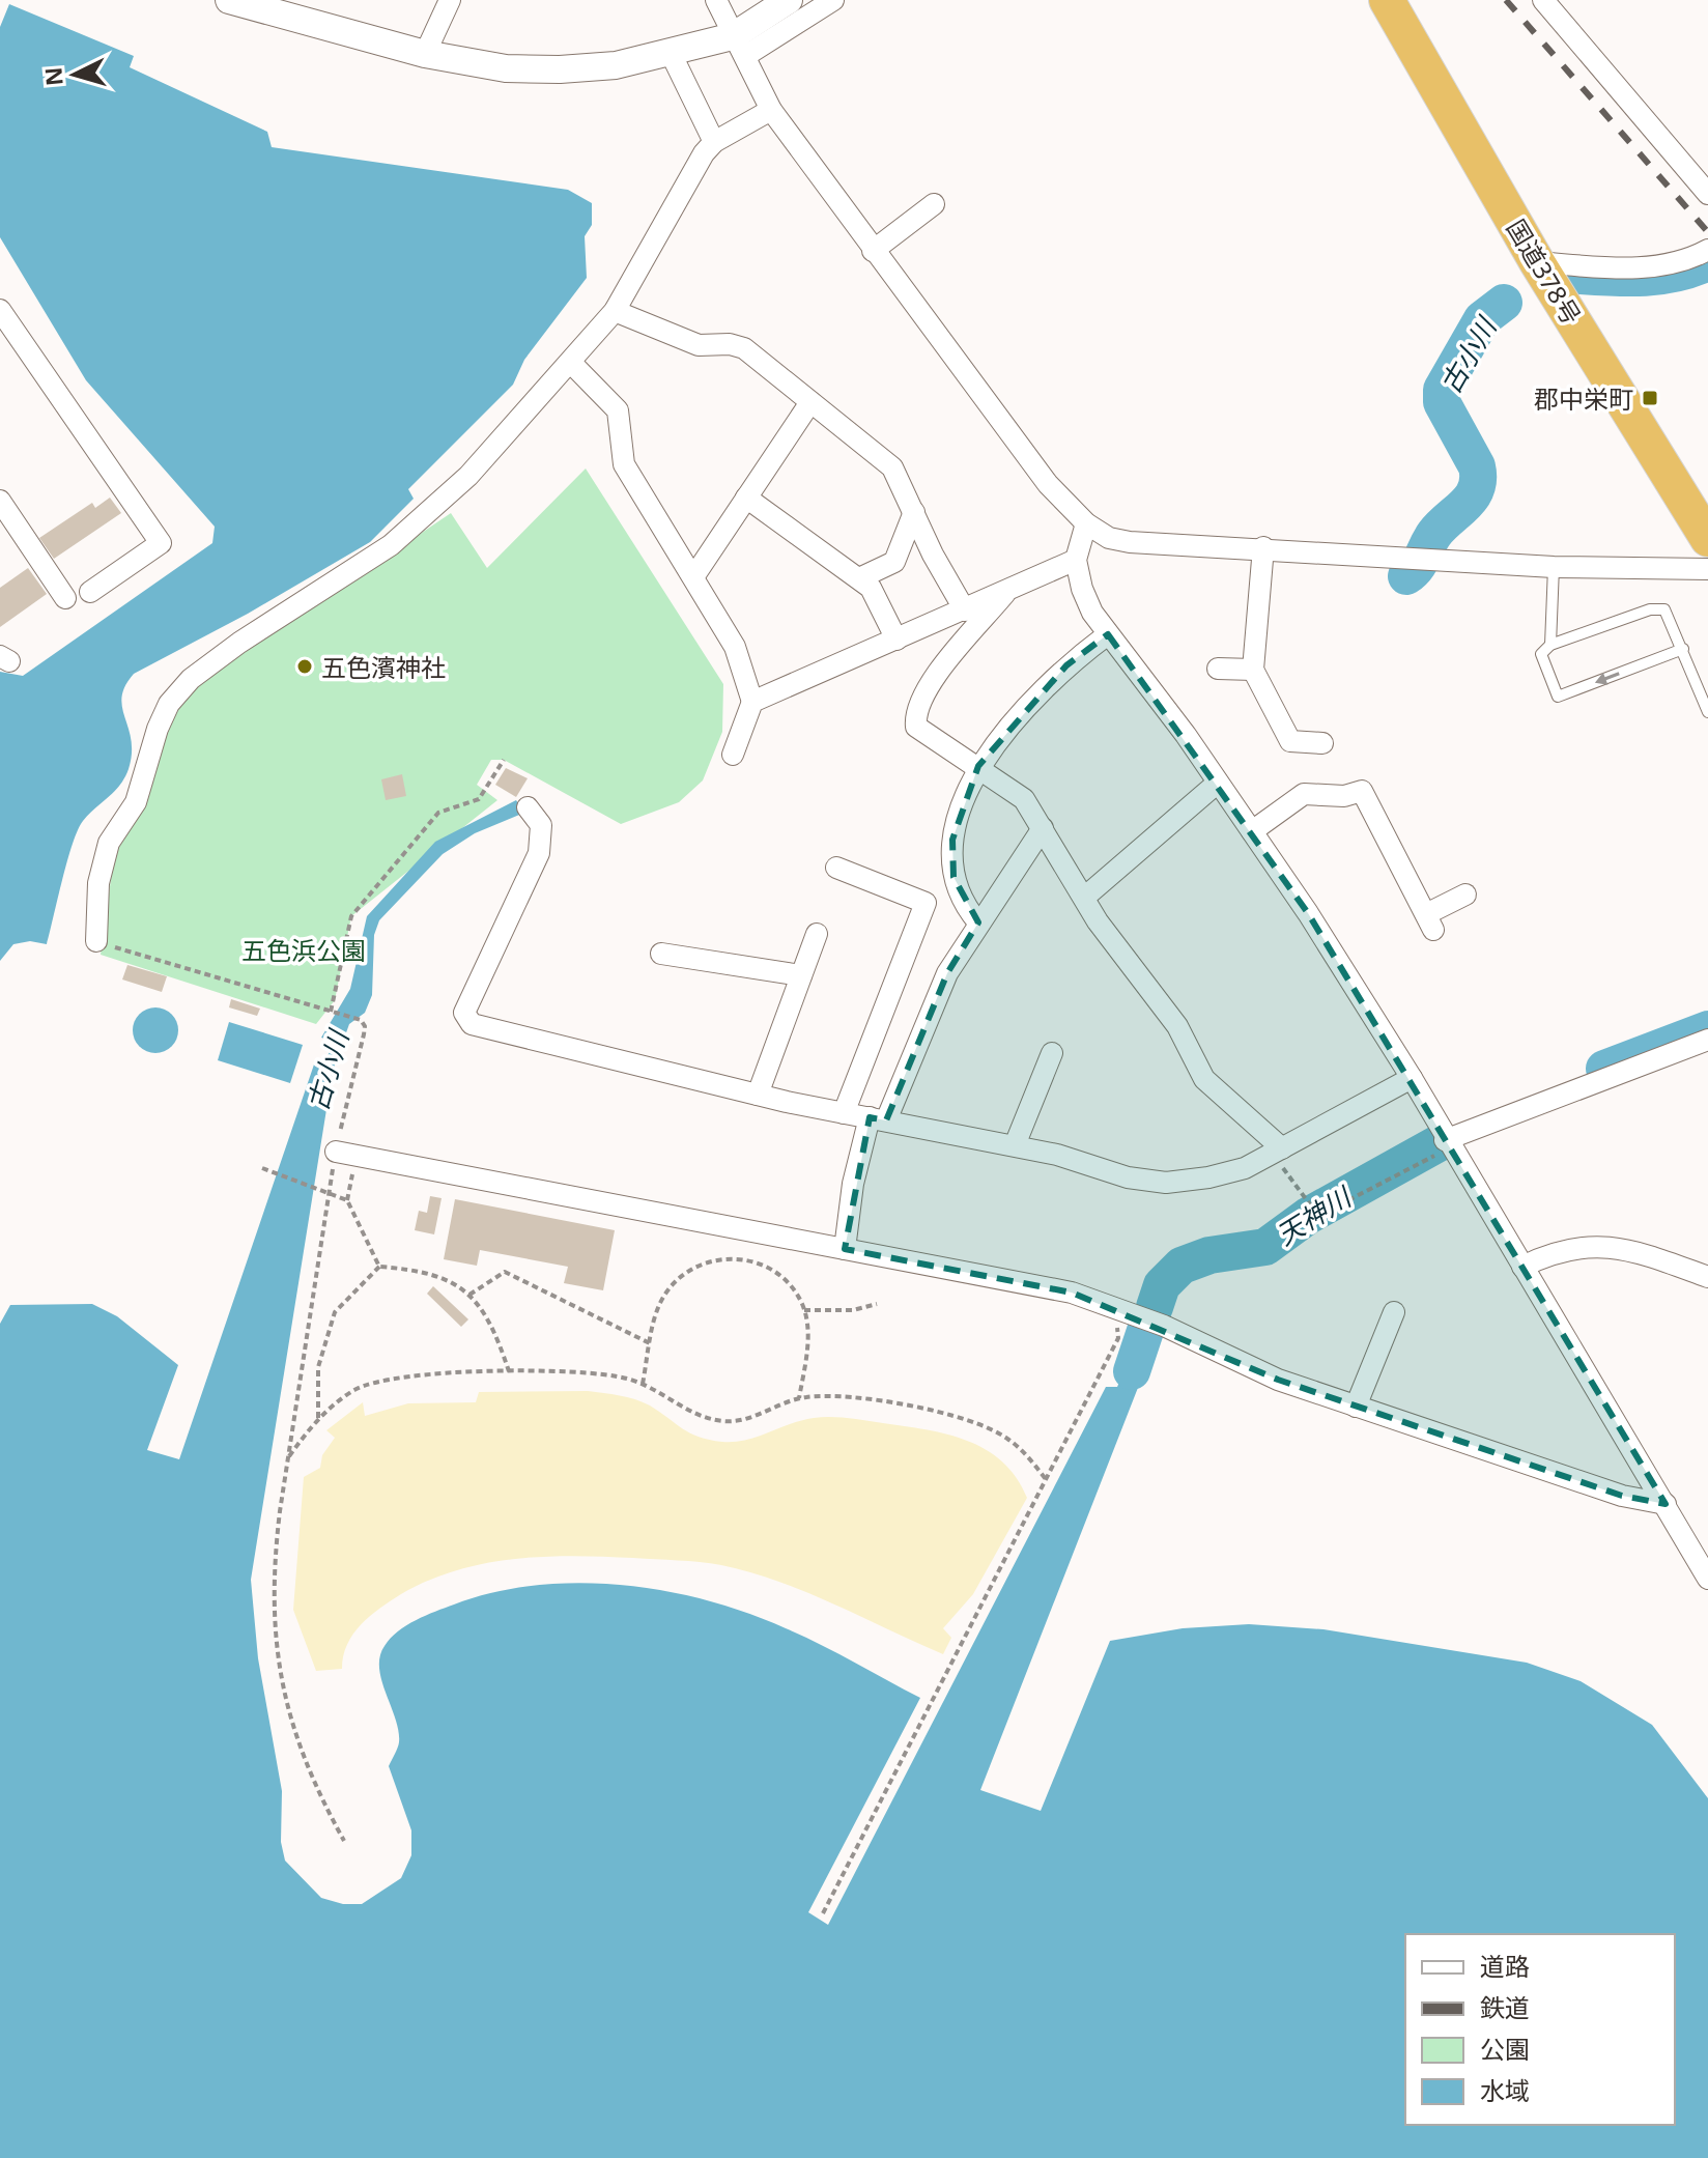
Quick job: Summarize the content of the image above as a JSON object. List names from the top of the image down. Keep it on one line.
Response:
{"streets":{"highway":["国道378号"]},"water":["古小川","天神川"],"parks":["五色浜公園"],"places":{"transit":["郡中栄町"],"other":["五色濱神社"]},"legend":["道路","鉄道","公園","水域"],"north":"left"}
